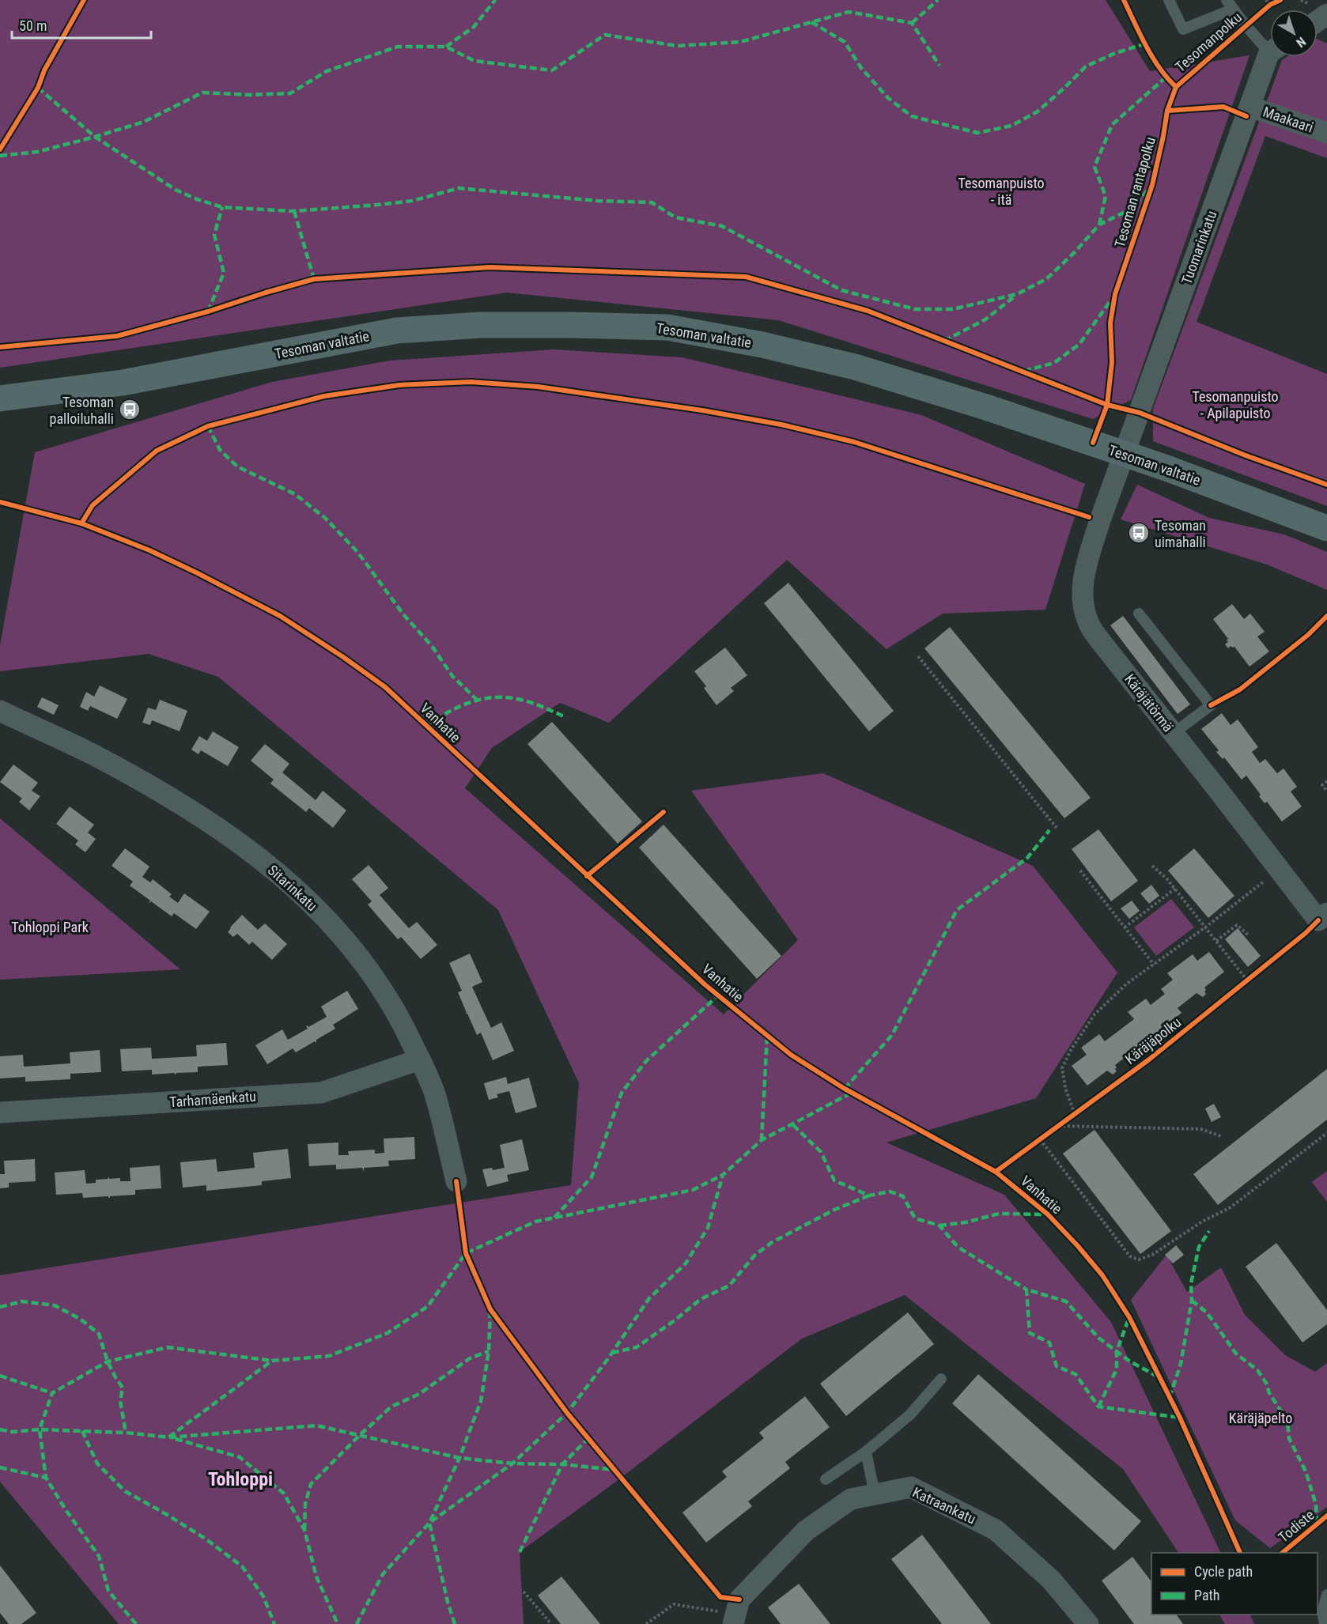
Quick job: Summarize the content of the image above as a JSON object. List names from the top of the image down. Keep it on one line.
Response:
{"streets":{"main road":["Tesoman valtatie"],"street":["Maakaari","Tuomarinkatu","Käräjätörmä","Sitarinkatu","Tarhamäenkatu","Katraankatu"],"cycle path":["Tesomanpolku","Tesoman rantapolku","Vanhatie","Käräjäpolku","Todiste"]},"crossings":[["Maakaari","Tuomarinkatu"],["Tuomarinkatu","Tesoman valtatie"],["Tuomarinkatu","Käräjätörmä"],["Tesoman valtatie","Käräjätörmä"],["Sitarinkatu","Tarhamäenkatu"]],"districts":["Tohloppi"],"parks":["Tesomanpuisto - itä","Tesomanpuisto - Apilapuisto","Tohloppi Park","Käräjäpelto"],"places":{"bus stop":["Tesoman palloiluhalli","Tesoman uimahalli"]},"legend":["Cycle path","Path"],"scale_bar":"50 m","north":"bottom right"}
